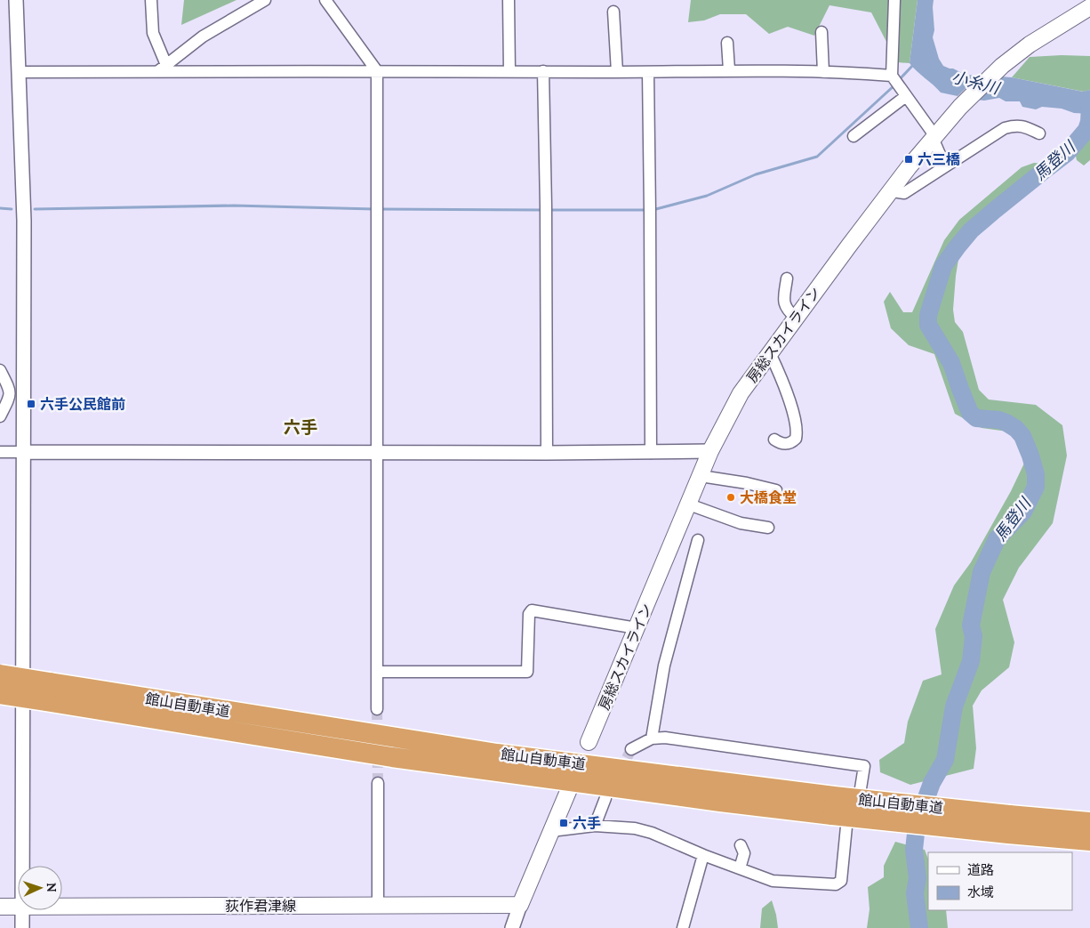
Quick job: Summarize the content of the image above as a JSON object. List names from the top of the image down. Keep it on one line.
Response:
{"streets":{"highway":["館山自動車道"],"main road":["房総スカイライン","荻作君津線"]},"districts":["六手"],"water":["小糸川","馬登川"],"places":{"transit":["六三橋","六手公民館前","六手"],"other":["大橋食堂"]},"legend":["道路","水域"],"north":"right"}
